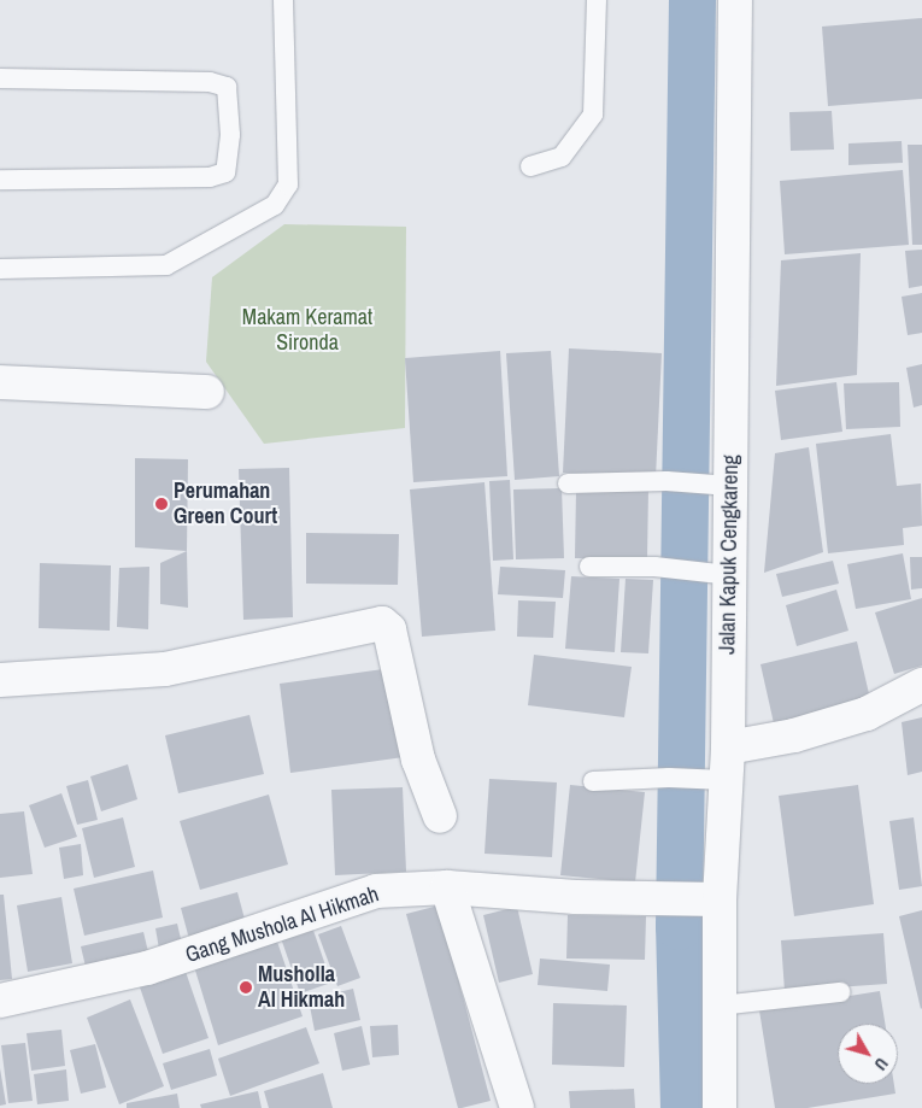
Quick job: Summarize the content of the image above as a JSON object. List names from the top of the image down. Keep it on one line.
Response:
{"streets":{"street":["Jalan Kapuk Cengkareng","Gang Mushola Al Hikmah"]},"crossings":[["Jalan Kapuk Cengkareng","Gang Mushola Al Hikmah"]],"parks":["Makam Keramat Sironda"],"places":["Perumahan Green Court","Musholla Al Hikmah"],"north":"bottom right"}
